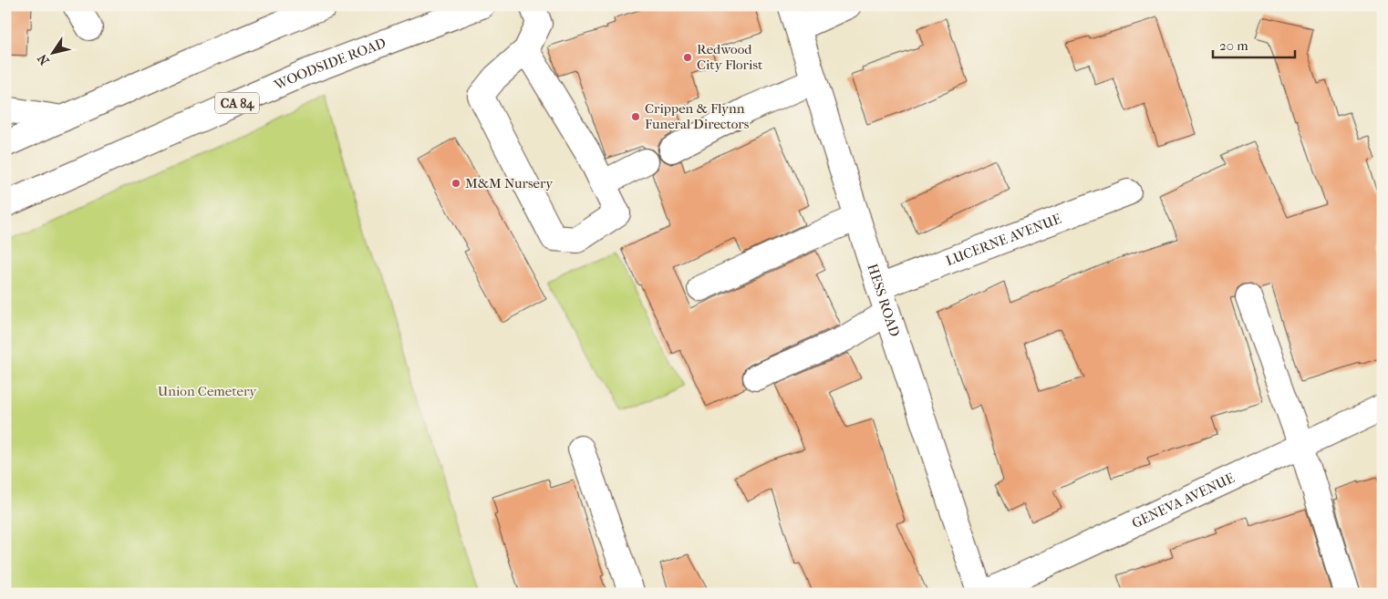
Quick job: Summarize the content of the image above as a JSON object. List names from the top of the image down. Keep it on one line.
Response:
{"streets":{"main road":["WOODSIDE ROAD","CA 84","LUCERNE AVENUE","HESS ROAD","GENEVA AVENUE"]},"crossings":[["LUCERNE AVENUE","HESS ROAD"]],"parks":["Union Cemetery"],"places":["Redwood City Florist","Crippen & Flynn Funeral Directors","M&M Nursery"],"scale_bar":"20 m","north":"bottom left"}
